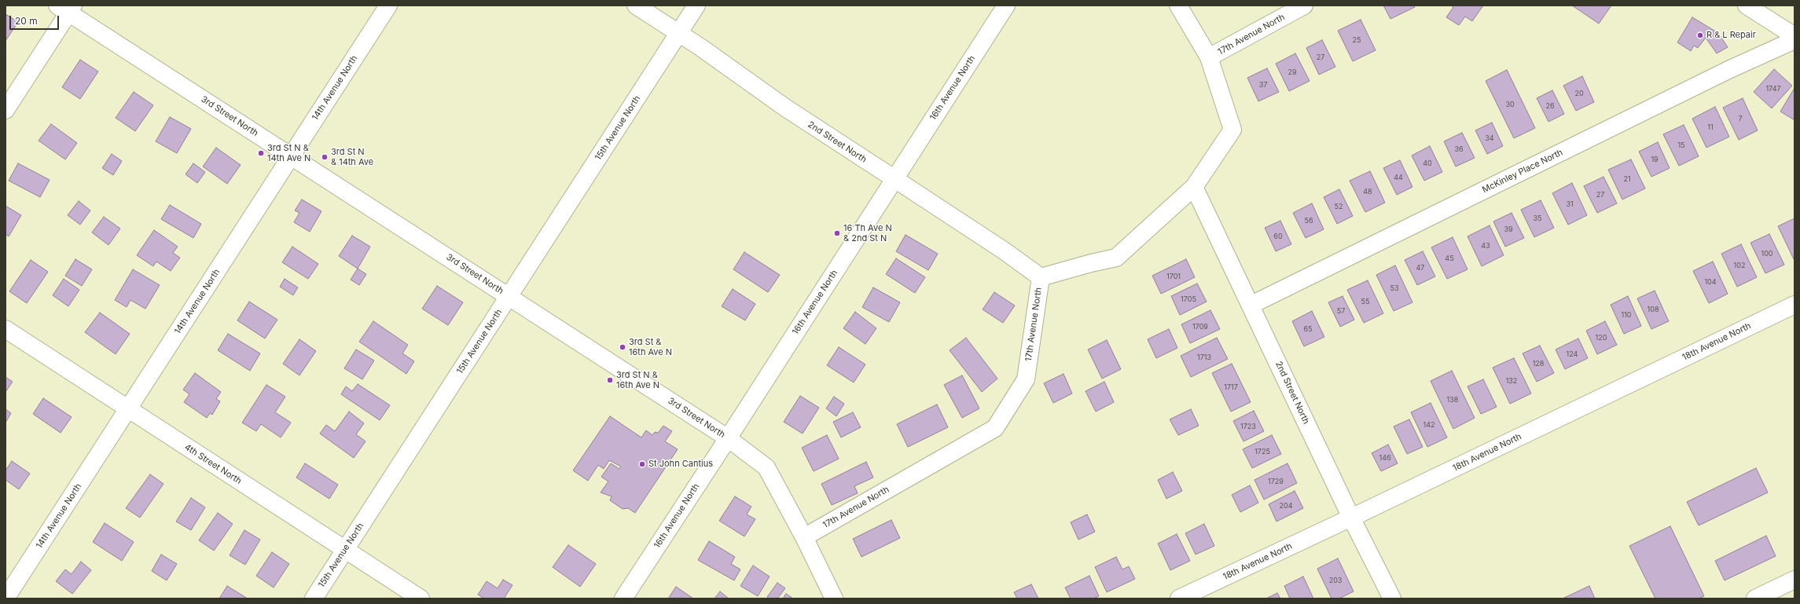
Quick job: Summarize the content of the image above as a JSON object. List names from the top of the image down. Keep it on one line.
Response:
{"streets":{"street":["17th Avenue North","14th Avenue North","16th Avenue North","3rd Street North","15th Avenue North","2nd Street North","McKinley Place North","18th Avenue North","4th Street North"]},"crossings":[["17th Avenue North","3rd Street North"],["17th Avenue North","2nd Street North"],["14th Avenue North","3rd Street North"],["14th Avenue North","4th Street North"],["16th Avenue North","3rd Street North"],["16th Avenue North","2nd Street North"],["3rd Street North","15th Avenue North"],["15th Avenue North","2nd Street North"],["15th Avenue North","4th Street North"],["2nd Street North","McKinley Place North"],["2nd Street North","18th Avenue North"]],"places":["R & L Repair","3rd St N & 14th Ave N","3rd St N & 14th Ave","16 Th Ave N & 2nd St N","3rd St & 16th Ave N","3rd St N & 16th Ave N","St John Cantius"],"house_numbers":["25","27","29","37","1747","20","30","26","7","11","34","15","36","19","40","44","21","48","27","31","52","35","56","39","60","43","100","45","102","47","1701","104","53","1705","55","108","57","110","1709","65","120","124","1713","128","132","1717","138","142","1723","1725","146","1729","204","203"],"scale_bar":"20 m"}
